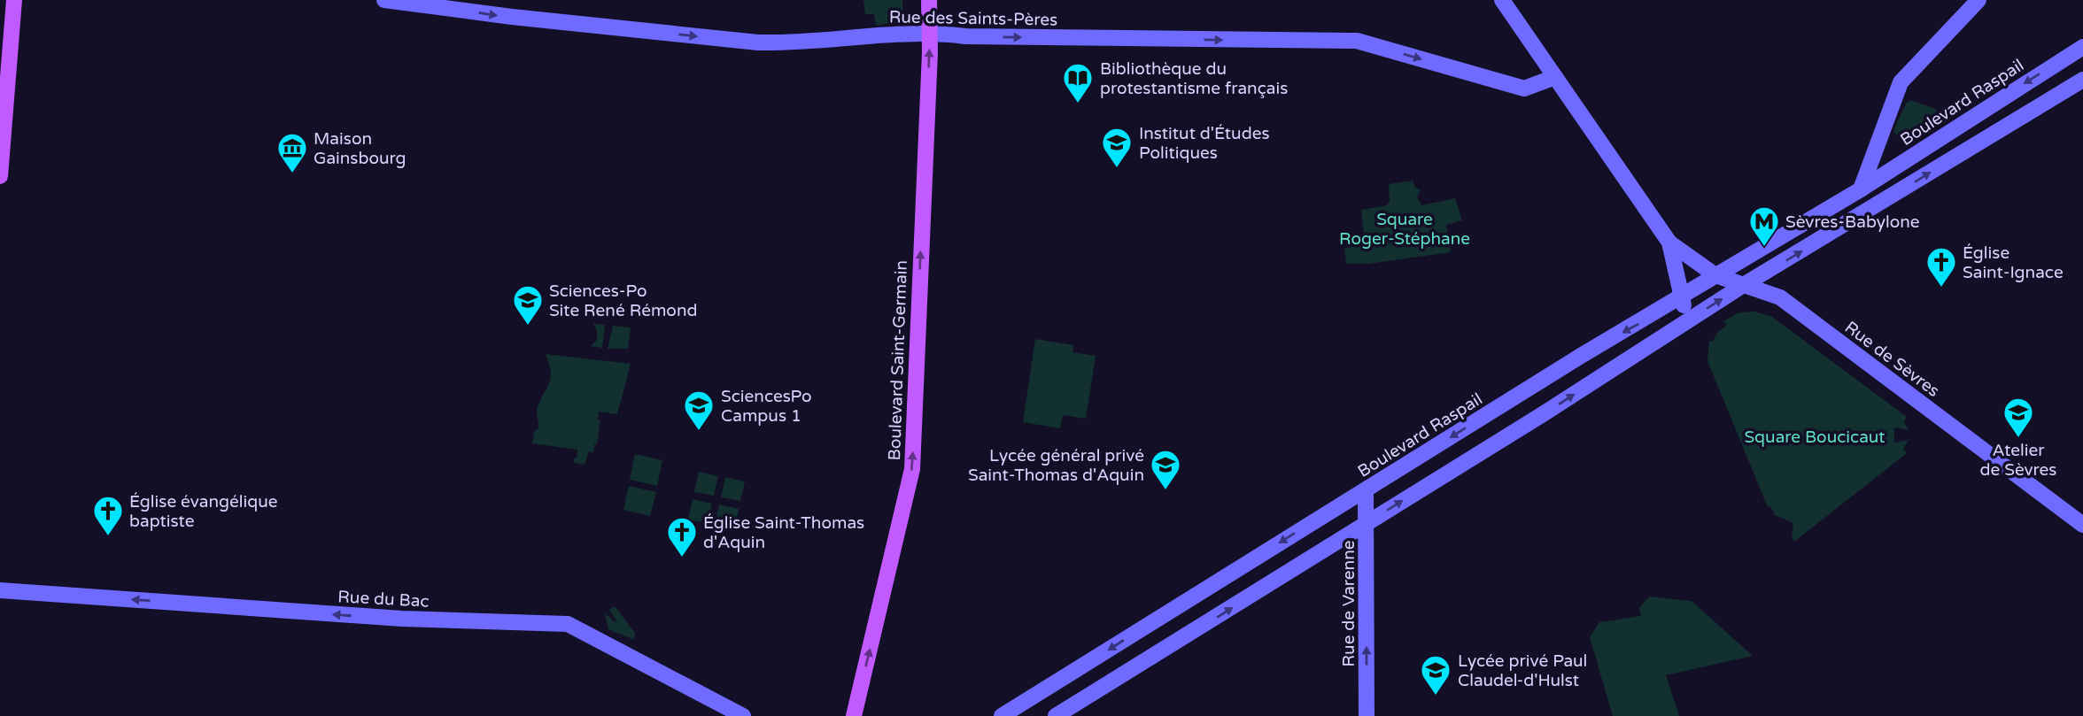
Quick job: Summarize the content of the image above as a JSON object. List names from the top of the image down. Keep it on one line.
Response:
{"streets":{"main road":["Rue des Saints-Pères","Boulevard Raspail","Rue de Sèvres","Boulevard Saint-Germain","Rue du Bac","Rue de Varenne"]},"crossings":[["Rue des Saints-Pères","Rue de Sèvres"],["Rue des Saints-Pères","Boulevard Saint-Germain"],["Boulevard Raspail","Rue de Sèvres"],["Boulevard Raspail","Rue de Varenne"]],"one_way":["Rue des Saints-Pères","Boulevard Saint-Germain","Rue du Bac","Rue de Varenne"],"parks":["Square Roger-Stéphane","Square Boucicaut"],"places":{"library":["Bibliothèque du protestantisme français"],"school or university":["Institut d'Études Politiques","Sciences-Po Site René Rémond","SciencesPo Campus 1","Atelier de Sèvres","Lycée général privé Saint-Thomas d'Aquin","Lycée privé Paul Claudel-d'Hulst"],"museum":["Maison Gainsbourg"],"metro station":["Sèvres-Babylone"],"church":["Église Saint-Ignace","Église évangélique baptiste","Église Saint-Thomas d'Aquin"]}}
